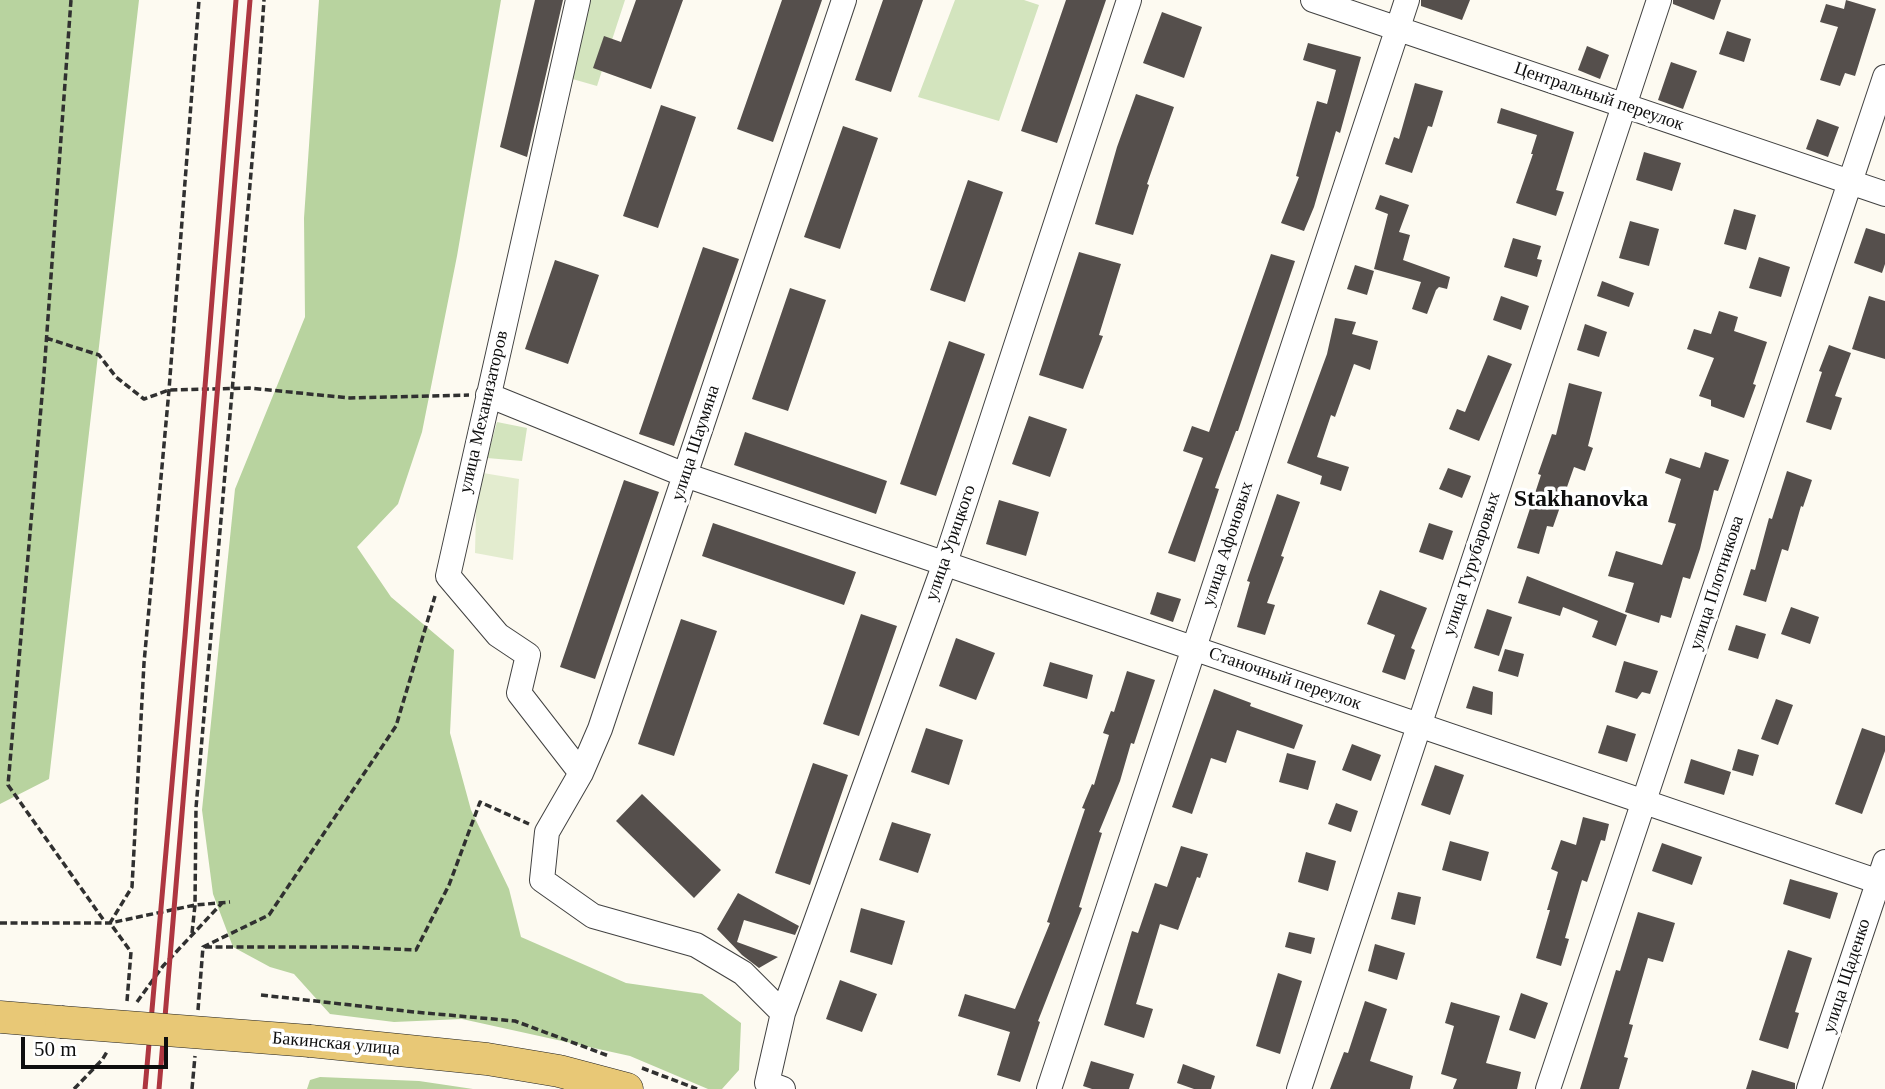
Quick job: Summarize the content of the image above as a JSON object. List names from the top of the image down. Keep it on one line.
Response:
{"streets":{"main road":["Бакинская улица"],"street":["Центральный переулок","улица Механизаторов","улица Шаумяна","улица Урицкого","улица Афоновых","улица Турубаровых","улица Плотникова","Станочный переулок","улица Щаденко"]},"crossings":[["Центральный переулок","улица Афоновых"],["Центральный переулок","улица Турубаровых"],["Центральный переулок","улица Плотникова"],["улица Механизаторов","улица Шаумяна"],["улица Механизаторов","Станочный переулок"],["улица Шаумяна","улица Урицкого"],["улица Шаумяна","Станочный переулок"],["улица Урицкого","Станочный переулок"],["улица Афоновых","Станочный переулок"],["улица Турубаровых","Станочный переулок"],["улица Плотникова","Станочный переулок"],["Станочный переулок","улица Щаденко"]],"districts":["Stakhanovka"],"scale_bar":"50 m"}
